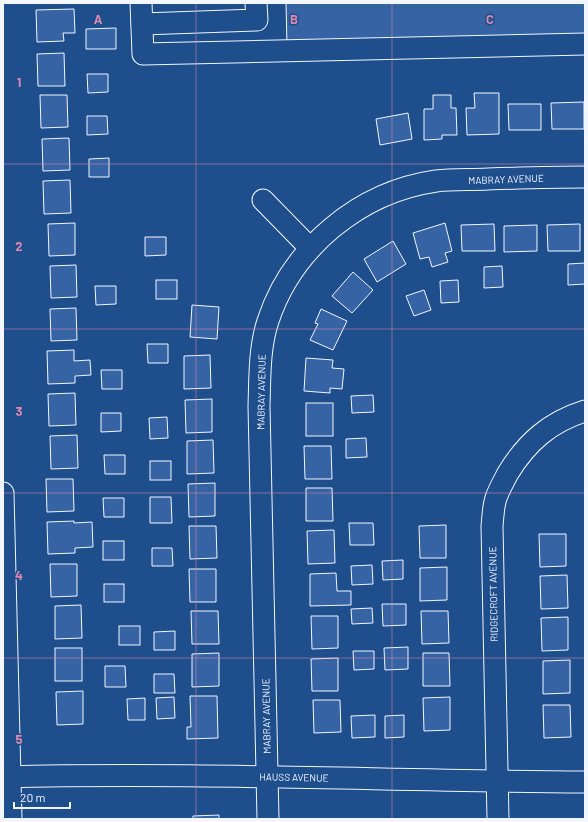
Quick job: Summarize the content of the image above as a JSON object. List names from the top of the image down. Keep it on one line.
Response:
{"streets":{"street":["MABRAY AVENUE","RIDGECROFT AVENUE","HAUSS AVENUE"]},"crossings":[["MABRAY AVENUE","HAUSS AVENUE"],["RIDGECROFT AVENUE","HAUSS AVENUE"]],"scale_bar":"20 m","grid":{"columns":["A","B","C"],"rows":["1","2","3","4","5"]}}
